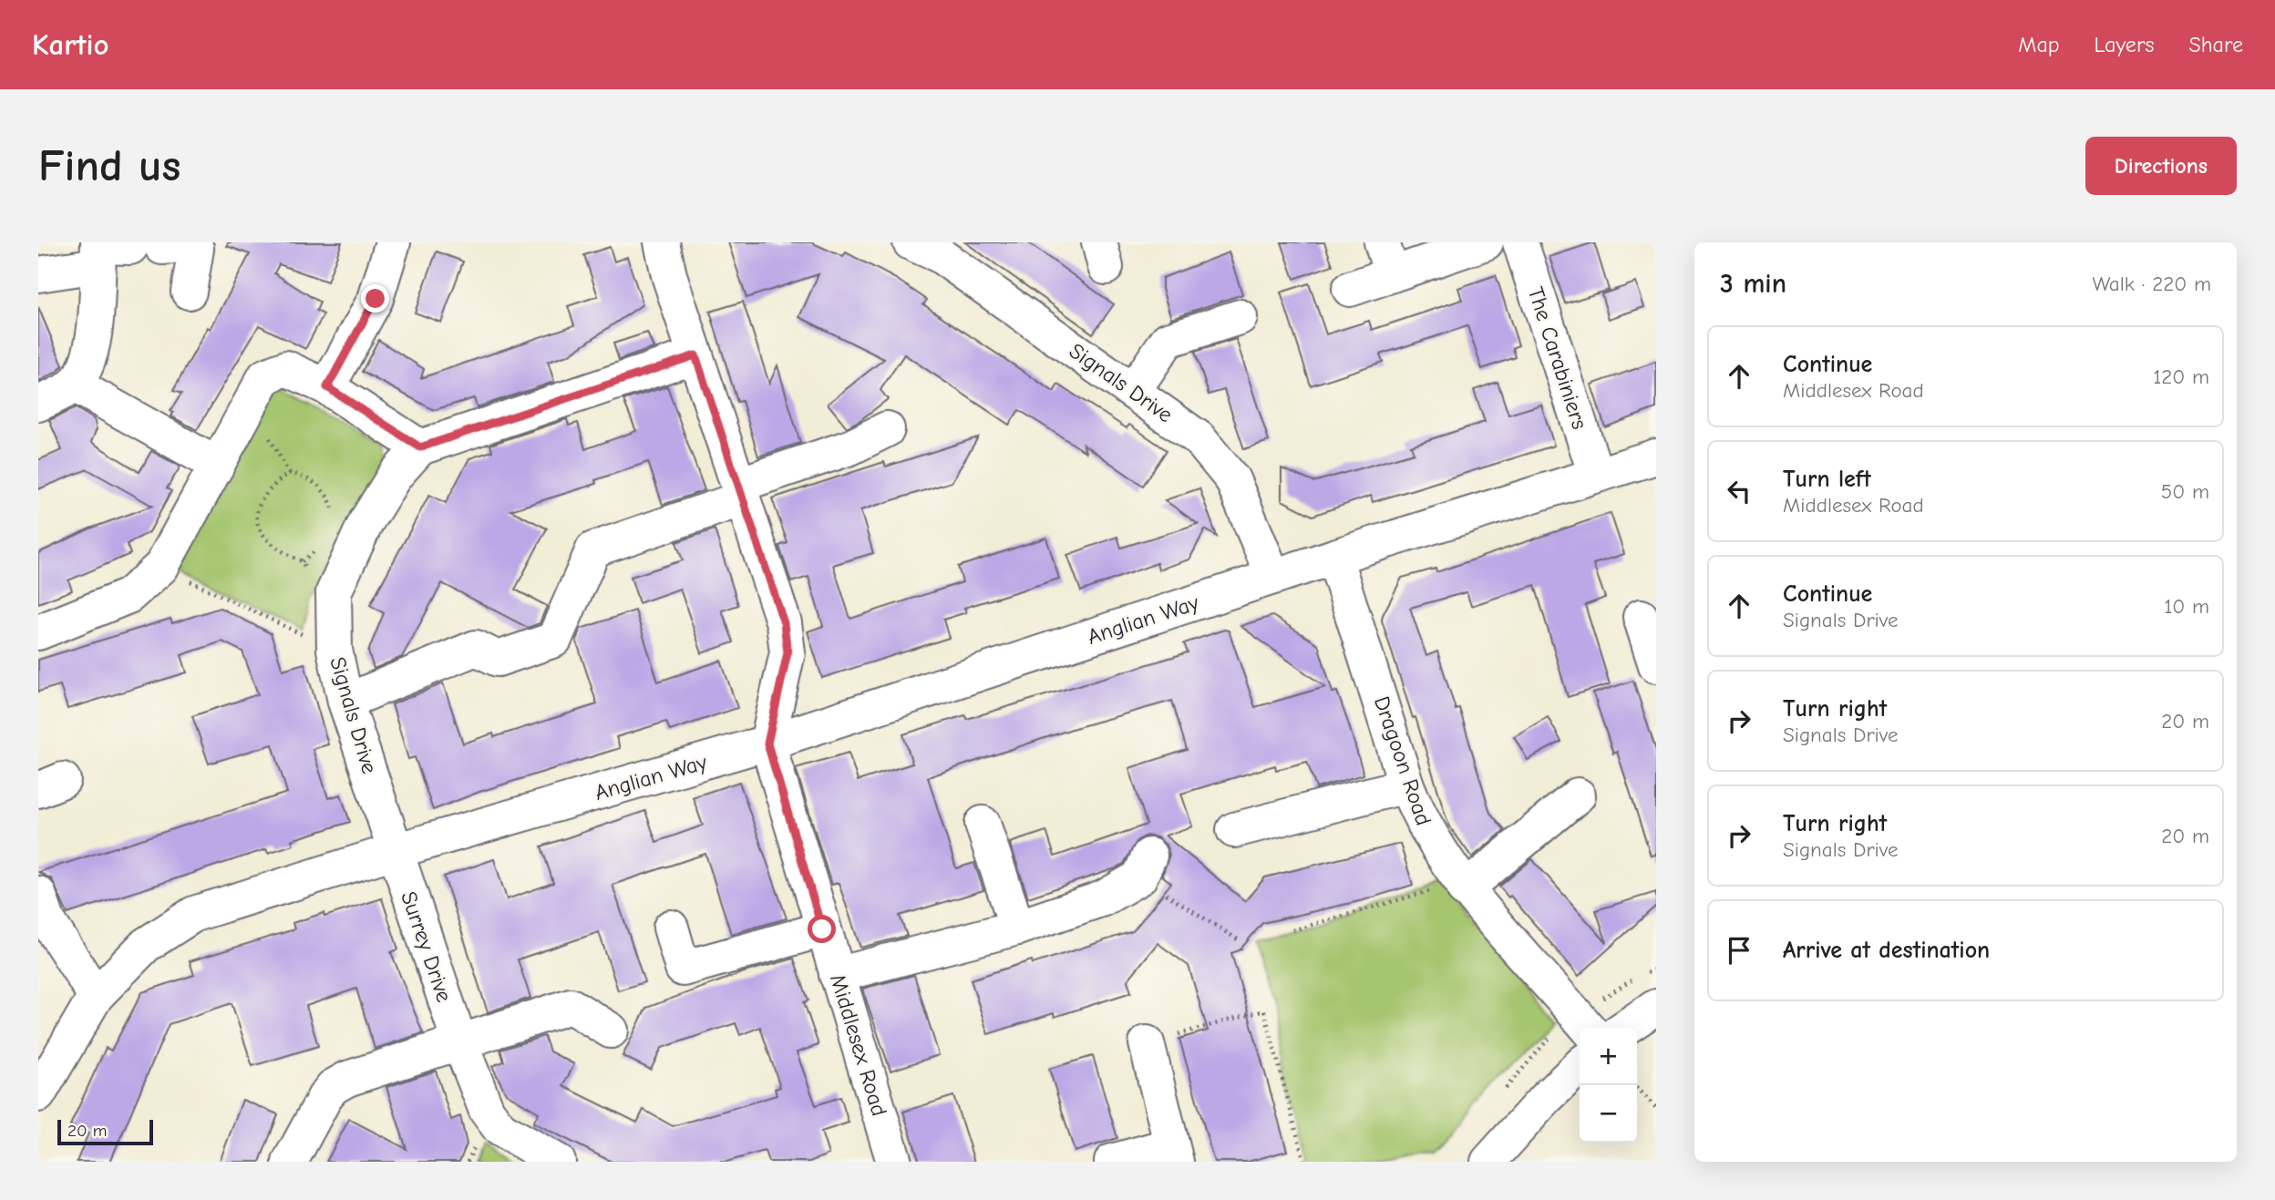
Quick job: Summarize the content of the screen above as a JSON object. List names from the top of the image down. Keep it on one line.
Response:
{"streets":{"street":["The Carabiniers","Signals Drive","Anglian Way","Dragoon Road","Surrey Drive","Middlesex Road"]},"crossings":[["Signals Drive","Anglian Way"],["Signals Drive","Surrey Drive"],["Signals Drive","Middlesex Road"],["Anglian Way","Dragoon Road"],["Anglian Way","Surrey Drive"],["Anglian Way","Middlesex Road"]],"scale_bar":"20 m","page":{"header":"Kartio","nav":["Map","Layers","Share"],"buttons":"Directions","title":"Find us","heading":["3 min","Walk · 220 m"],"list":[["Continue","Middlesex Road","120 m"],["Turn left","Middlesex Road","50 m"],["Continue","Signals Drive","10 m"],["Turn right","Signals Drive","20 m"],["Turn right","Signals Drive","20 m"],"Arrive at destination"],"map_buttons":["+","−"],"scale":"20 m"}}
